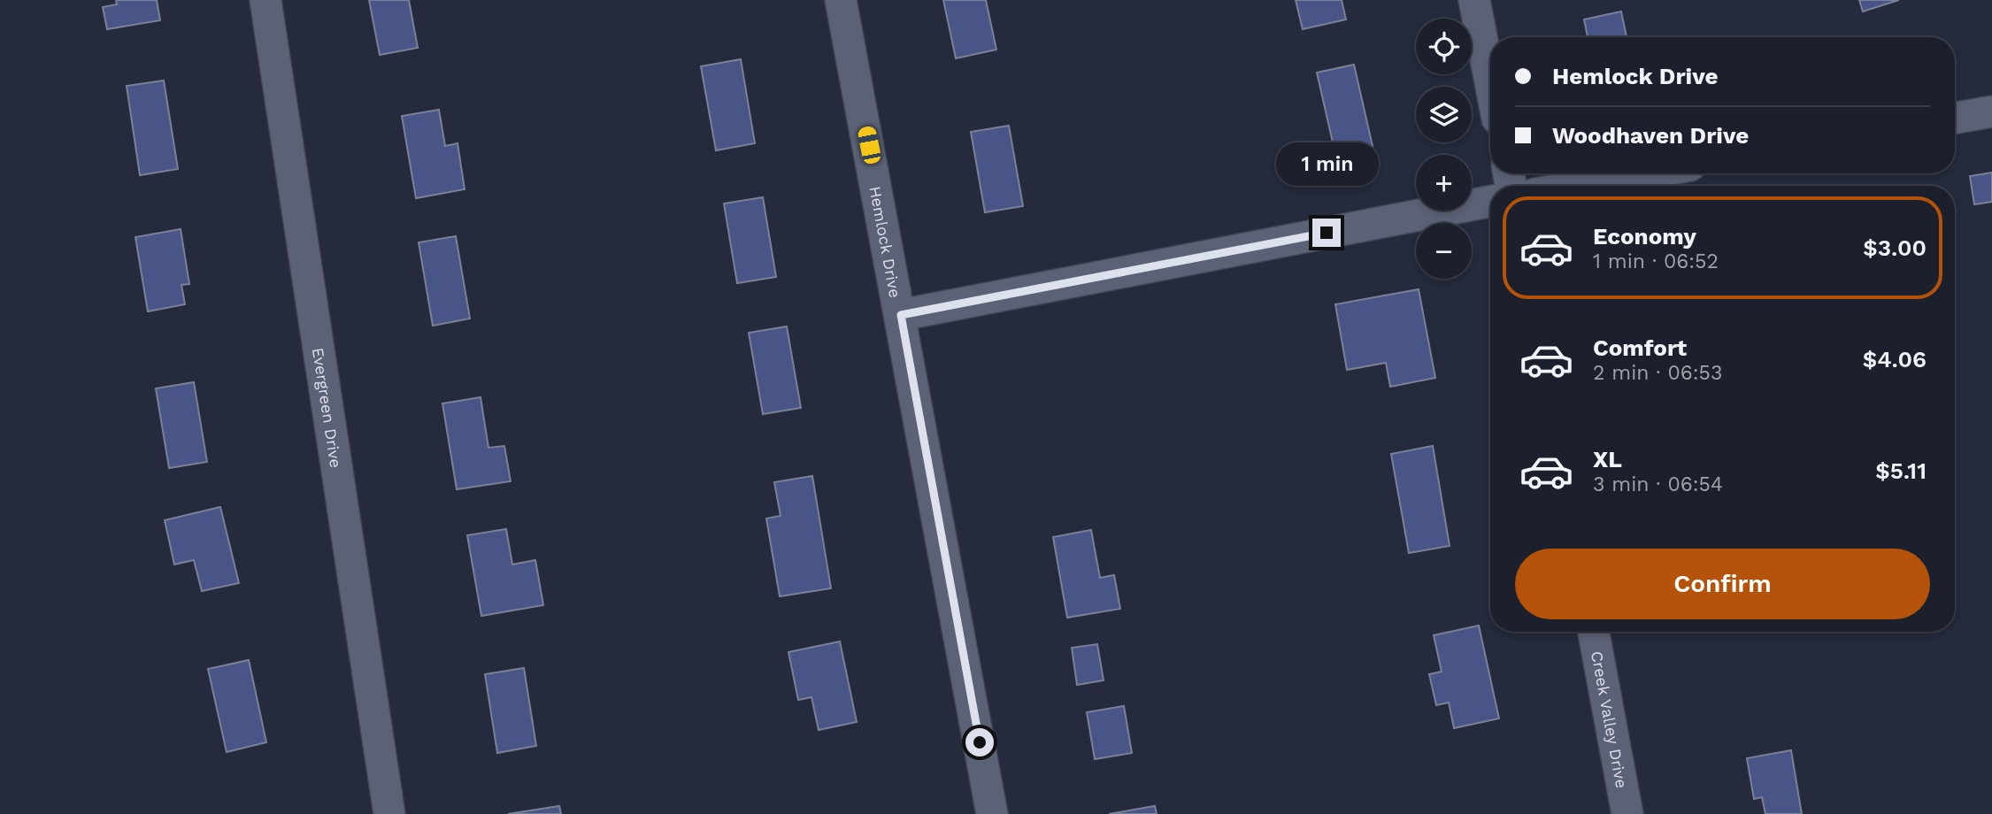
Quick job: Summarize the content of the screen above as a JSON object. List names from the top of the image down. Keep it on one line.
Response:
{"streets":{"street":["Hemlock Drive","Evergreen Drive","Creek Valley Drive"]},"page":{"map_buttons":["+","−"],"banner":["Hemlock Drive","Woodhaven Drive"],"bubble":"1 min","list":[{"name":"Economy","note":"1 min · 06:52","value":"$3.00"},{"name":"Comfort","note":"2 min · 06:53","value":"$4.06"},{"name":"XL","note":"3 min · 06:54","value":"$5.11"}],"buttons":"Confirm"}}
